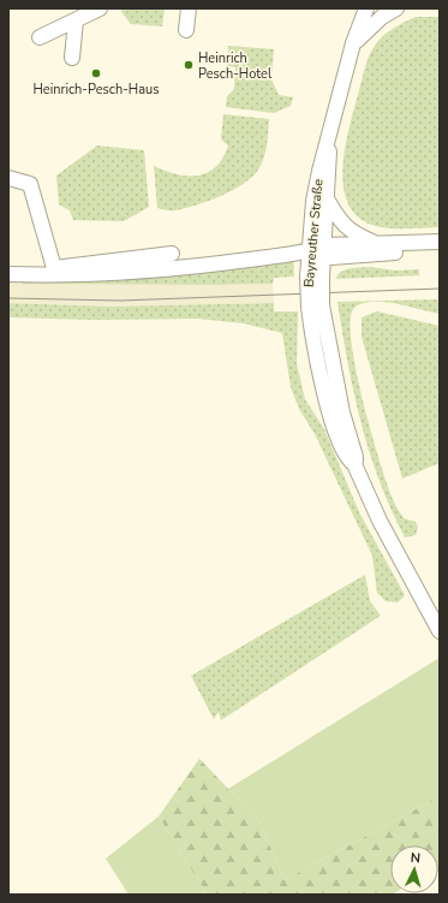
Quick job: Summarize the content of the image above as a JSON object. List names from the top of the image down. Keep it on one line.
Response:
{"streets":{"street":["Bayreuther Straße"]},"places":["Heinrich Pesch-Hotel","Heinrich-Pesch-Haus"],"north":"top"}
